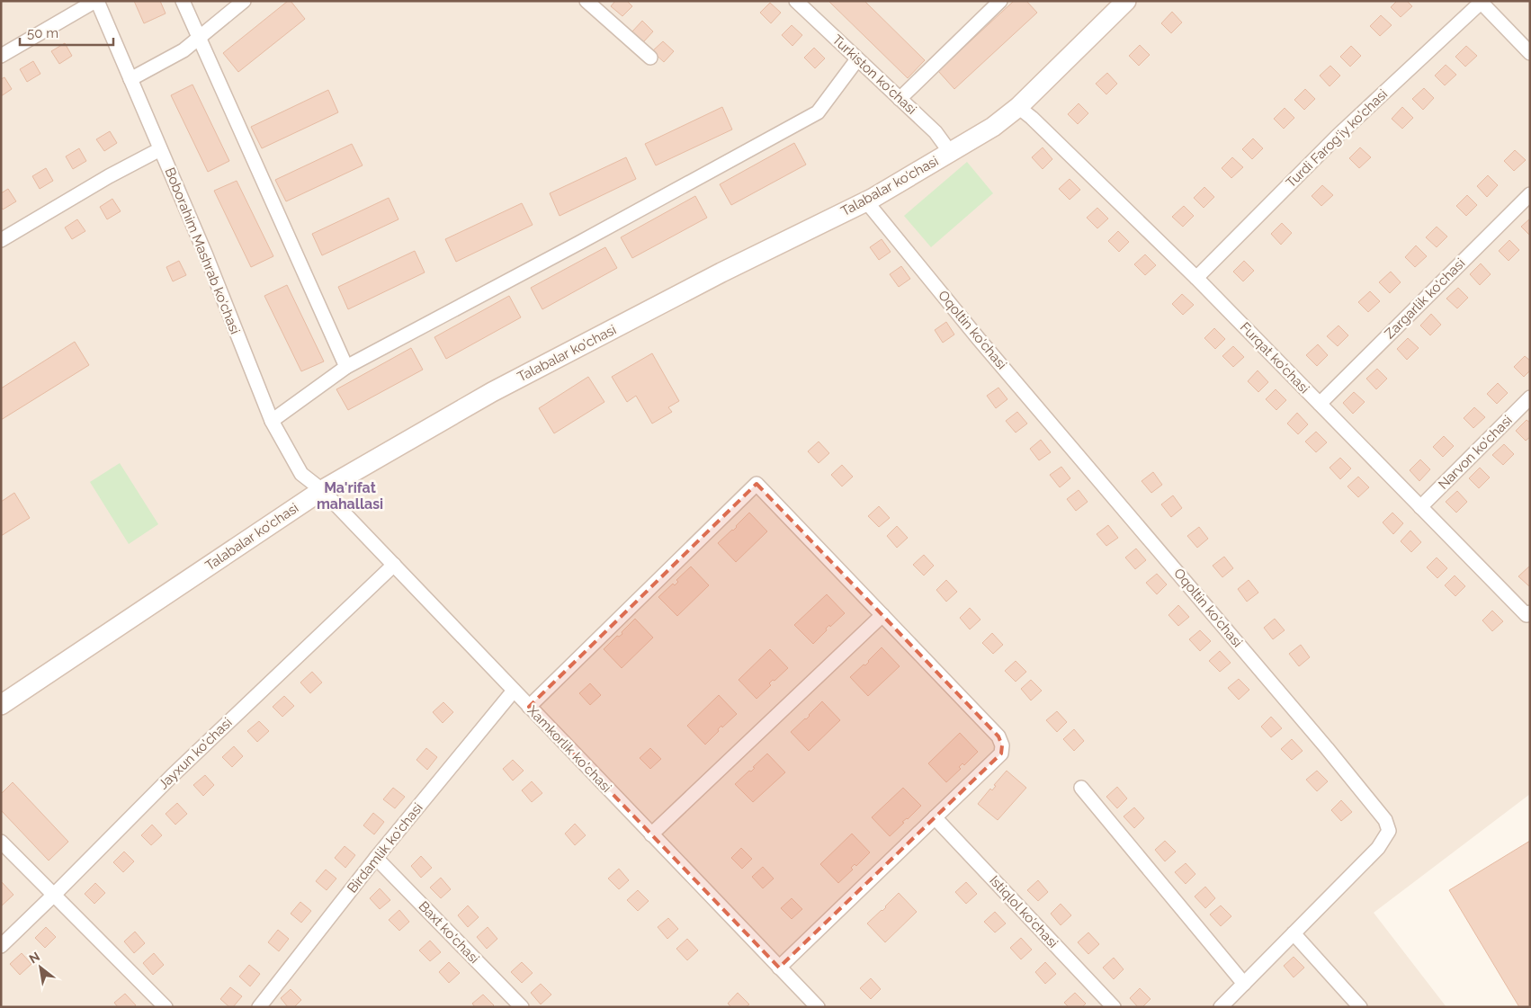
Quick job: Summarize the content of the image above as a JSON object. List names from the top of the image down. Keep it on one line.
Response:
{"streets":{"street":["Turkiston ko'chasi","Turdi Farog‘iy ko'chasi","Talabalar ko'chasi","Boborahim Mashrab ko'chasi","Zargarlik ko'chasi","Oqoltin ko'chasi","Furqat ko'chasi","Narvon ko'chasi","Xamkorlik ko'chasi","Jayxun ko'chasi","Birdamlik ko'chasi","Istiqlol ko'chasi","Baxt ko'chasi"]},"crossings":[["Turkiston ko'chasi","Talabalar ko'chasi"],["Turdi Farog‘iy ko'chasi","Furqat ko'chasi"],["Talabalar ko'chasi","Boborahim Mashrab ko'chasi"],["Talabalar ko'chasi","Oqoltin ko'chasi"],["Talabalar ko'chasi","Furqat ko'chasi"],["Talabalar ko'chasi","Xamkorlik ko'chasi"],["Boborahim Mashrab ko'chasi","Xamkorlik ko'chasi"],["Zargarlik ko'chasi","Furqat ko'chasi"],["Furqat ko'chasi","Narvon ko'chasi"],["Xamkorlik ko'chasi","Jayxun ko'chasi"],["Xamkorlik ko'chasi","Birdamlik ko'chasi"],["Birdamlik ko'chasi","Baxt ko'chasi"]],"districts":["Ma'rifat mahallasi"],"scale_bar":"50 m","north":"top left"}
